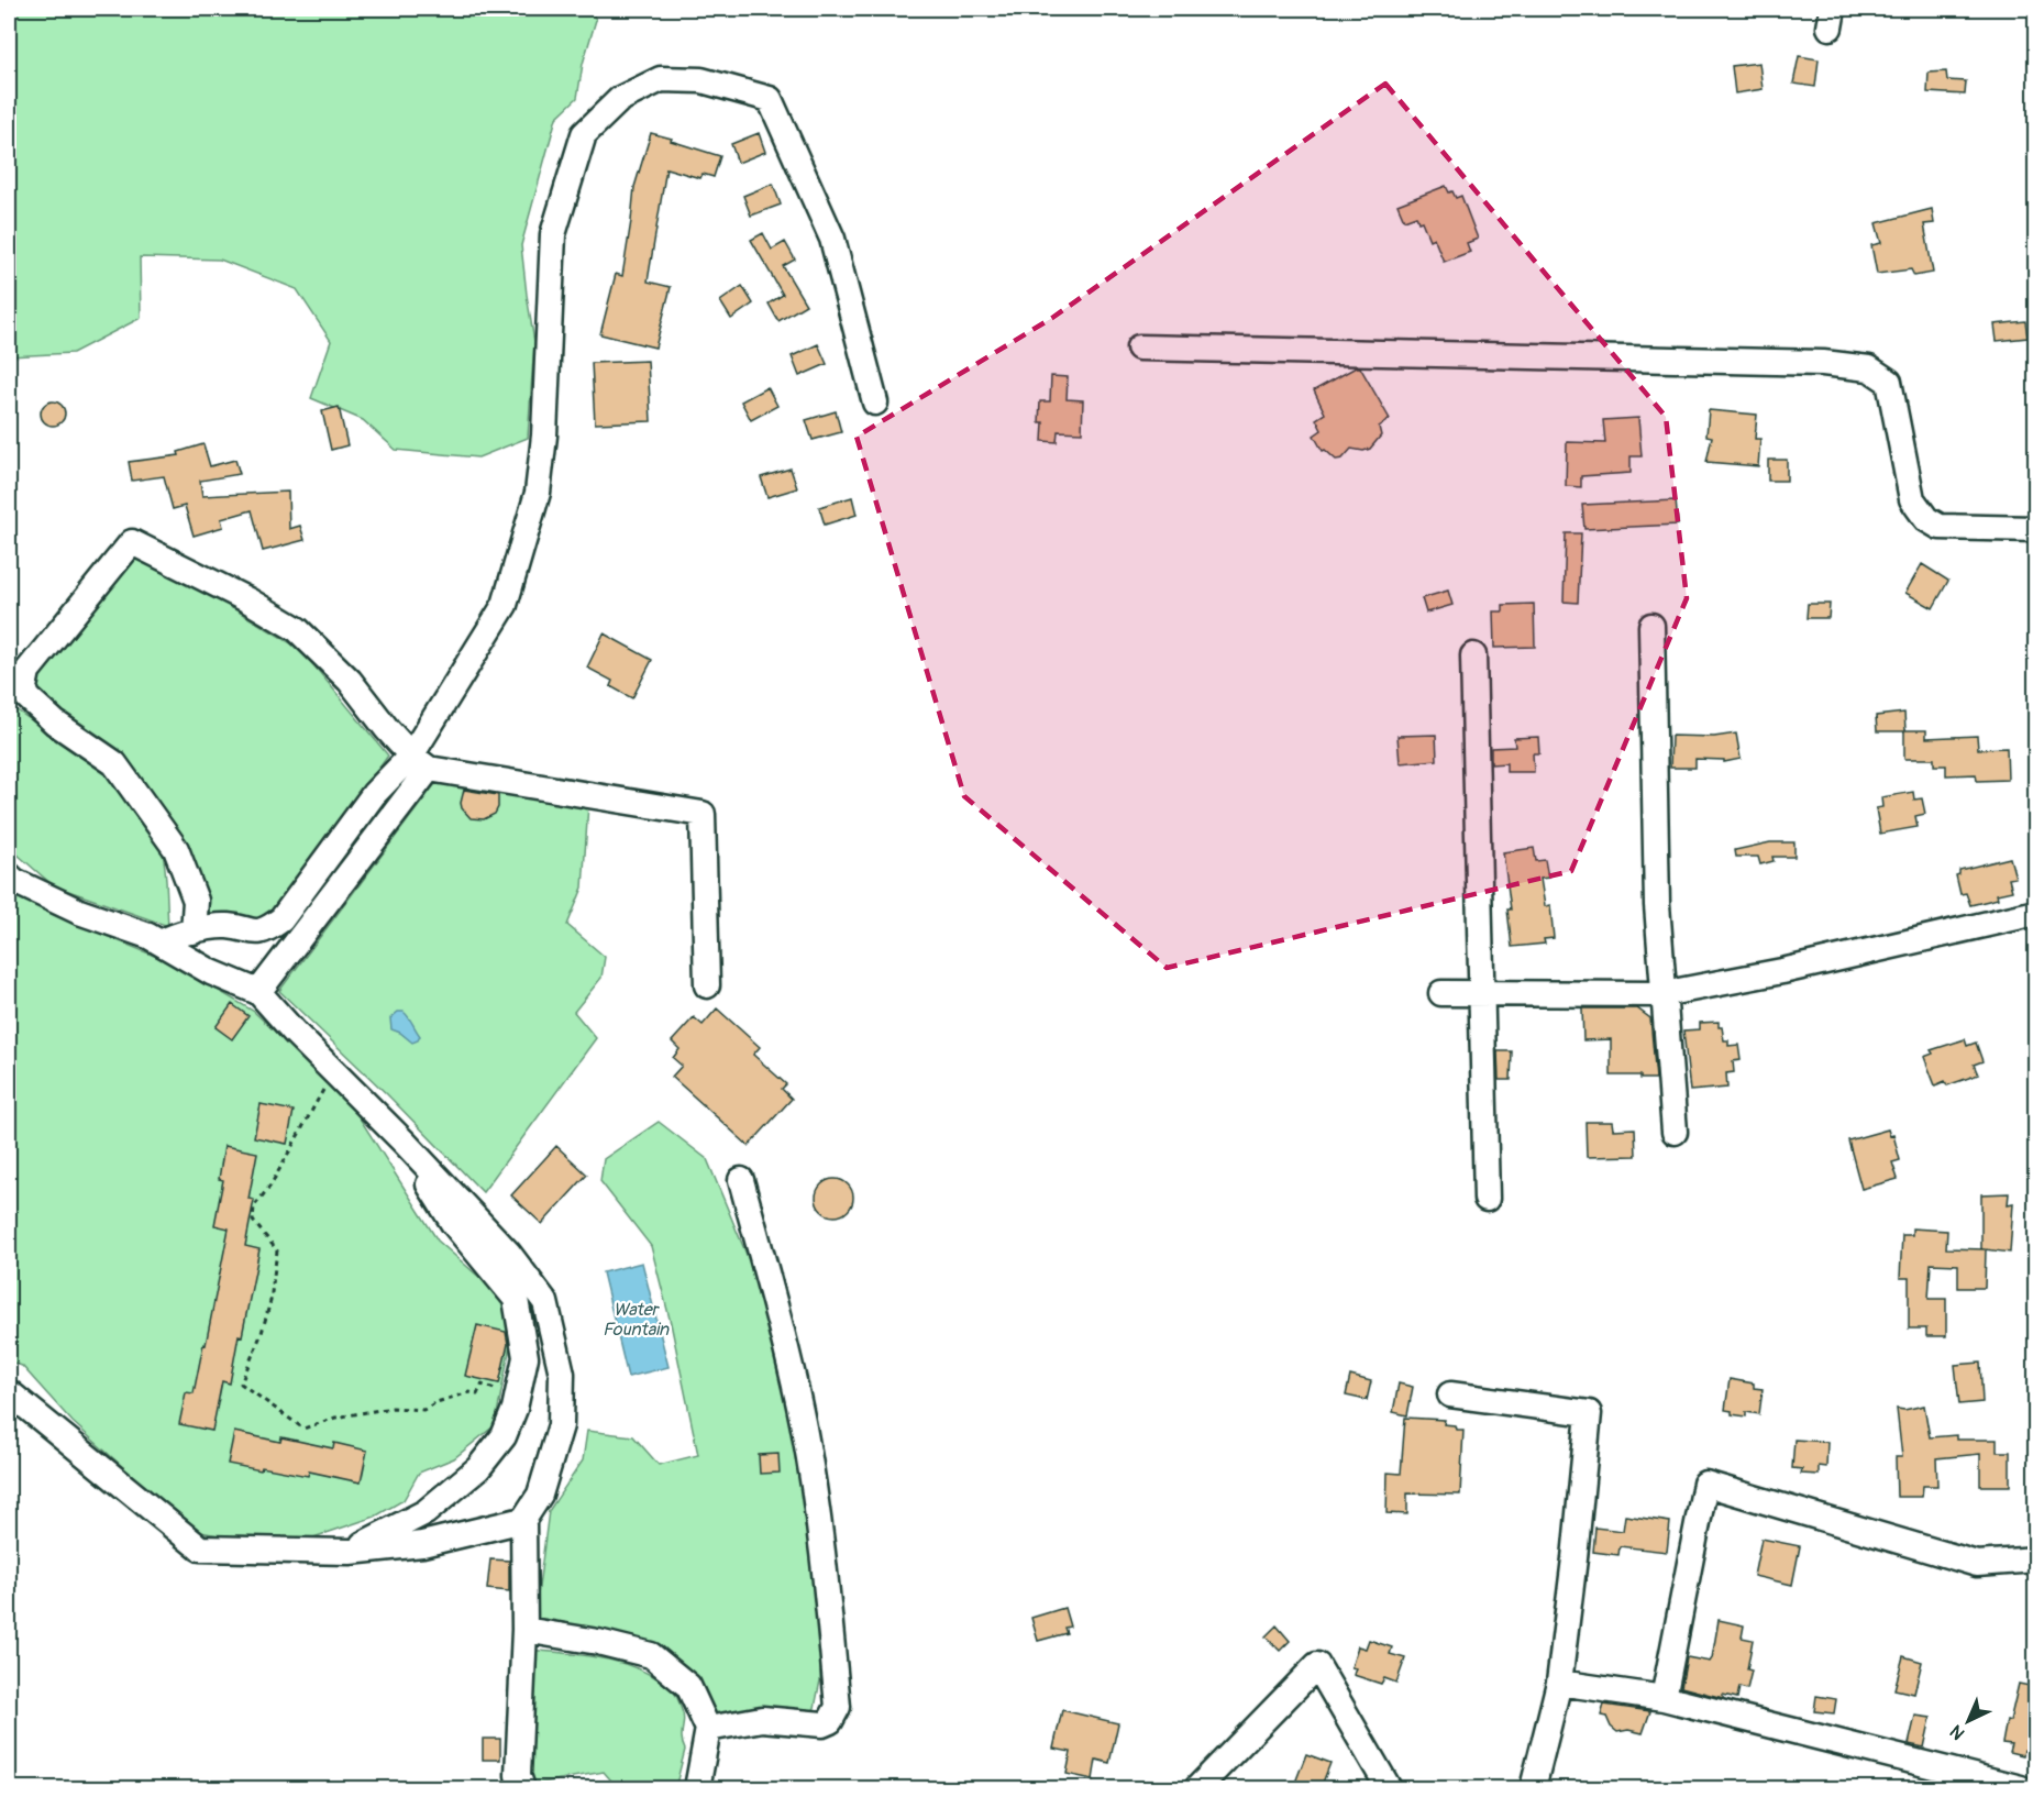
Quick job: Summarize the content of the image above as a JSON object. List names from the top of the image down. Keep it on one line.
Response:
{"water":["Water Fountain"],"north":"bottom left"}
